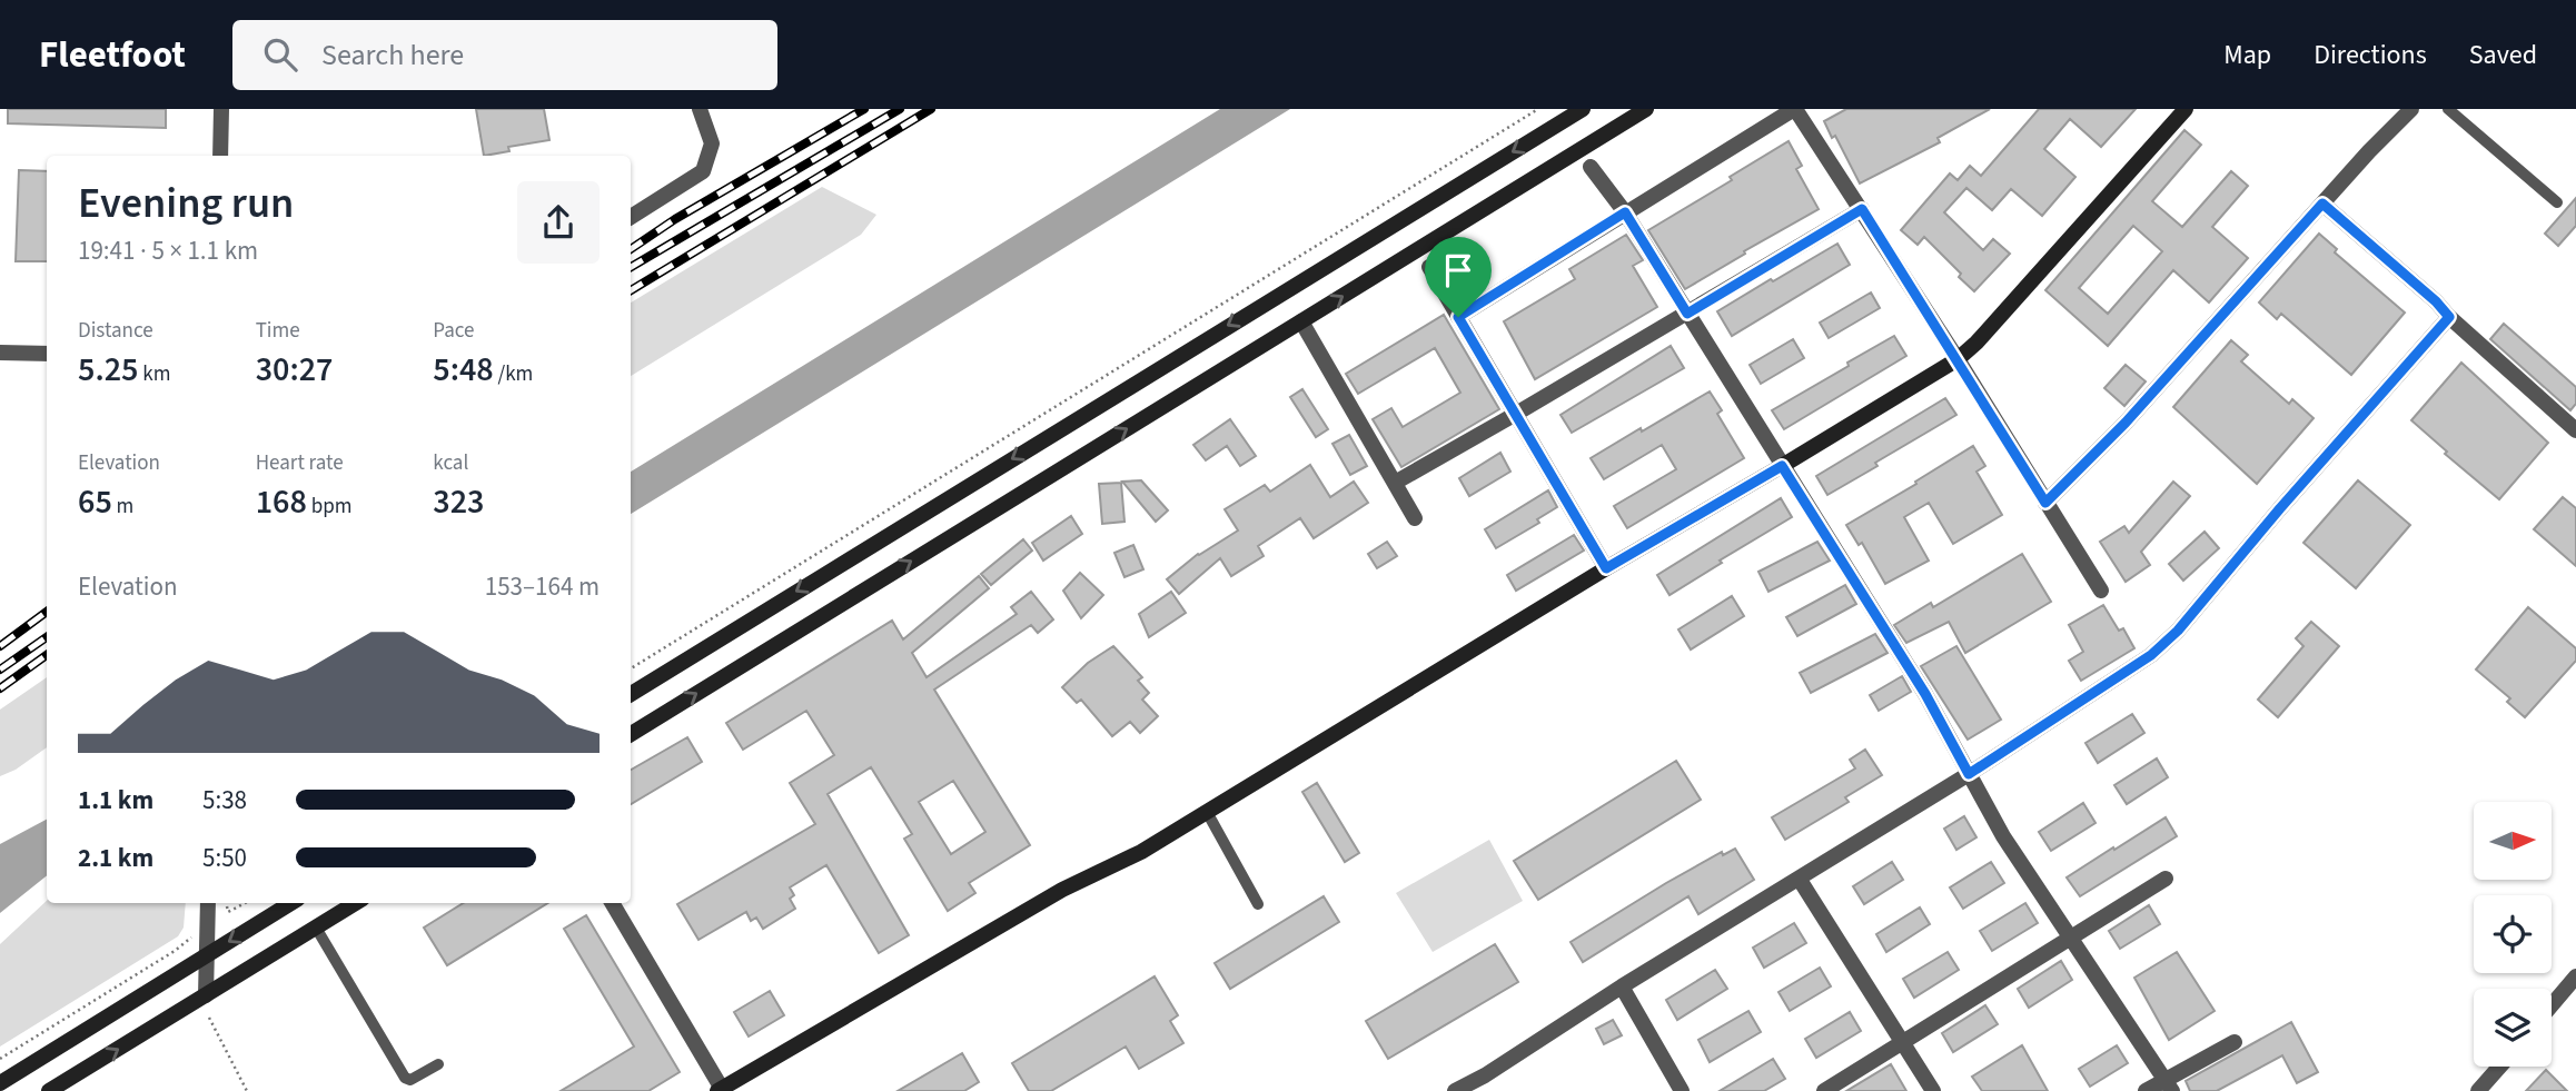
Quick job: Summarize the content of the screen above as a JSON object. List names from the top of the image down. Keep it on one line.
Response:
{"north":"right","page":{"header":"Fleetfoot","search":"Search here","nav":["Map","Directions","Saved"],"heading":["Evening run","19:41 · 5 × 1.1 km"],"stats":[["Distance","5.25 km"],["Time","30:27"],["Pace","5:48 /km"],["Elevation","65 m"],["Heart rate","168 bpm"],["kcal","323"]],"chart":["Elevation","153–164 m"],"list":[{"name":"1.1 km","note":"5:38"},{"name":"2.1 km","note":"5:50"}]}}
